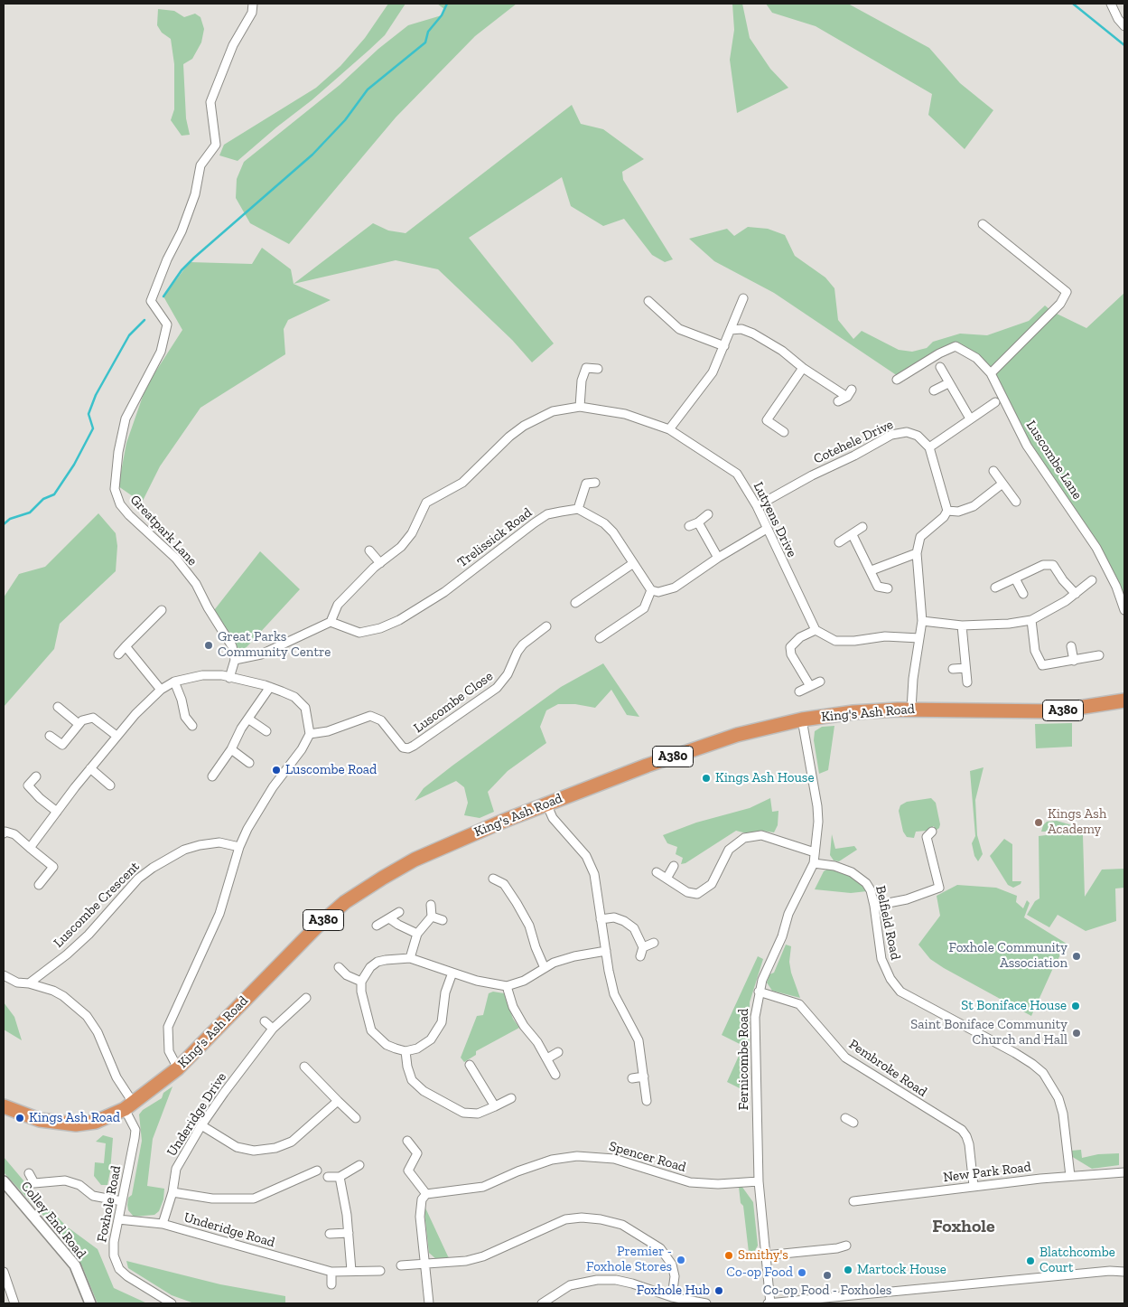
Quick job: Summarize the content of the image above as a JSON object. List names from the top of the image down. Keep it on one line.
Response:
{"streets":{"highway":["A380","King's Ash Road"],"street":["Cotehele Drive","Luscombe Lane","Lutyens Drive","Greatpark Lane","Trelissick Road","Luscombe Close","Luscombe Crescent","Belfield Road","Fernicombe Road","Pembroke Road","Underidge Drive","Spencer Road","New Park Road","Foxhole Road","Colley End Road","Underidge Road"]},"crossings":[["Cotehele Drive","Lutyens Drive"],["Lutyens Drive","Trelissick Road"],["King's Ash Road","Fernicombe Road"],["King's Ash Road","Foxhole Road"],["Luscombe Crescent","Foxhole Road"],["Belfield Road","Fernicombe Road"],["Belfield Road","New Park Road"],["Fernicombe Road","Pembroke Road"],["Fernicombe Road","Spencer Road"],["Pembroke Road","New Park Road"],["Underidge Drive","Underidge Road"],["Foxhole Road","Underidge Road"]],"districts":["Foxhole"],"places":["Great Parks Community Centre","Luscombe Road","Kings Ash House","Kings Ash Academy","Foxhole Community Association","St Boniface House","Saint Boniface Community Church and Hall","Kings Ash Road","Smithy's","Premier - Foxhole Stores","Blatchcombe Court","Martock House","Co-op Food","Co-op Food - Foxholes","Foxhole Hub"]}
